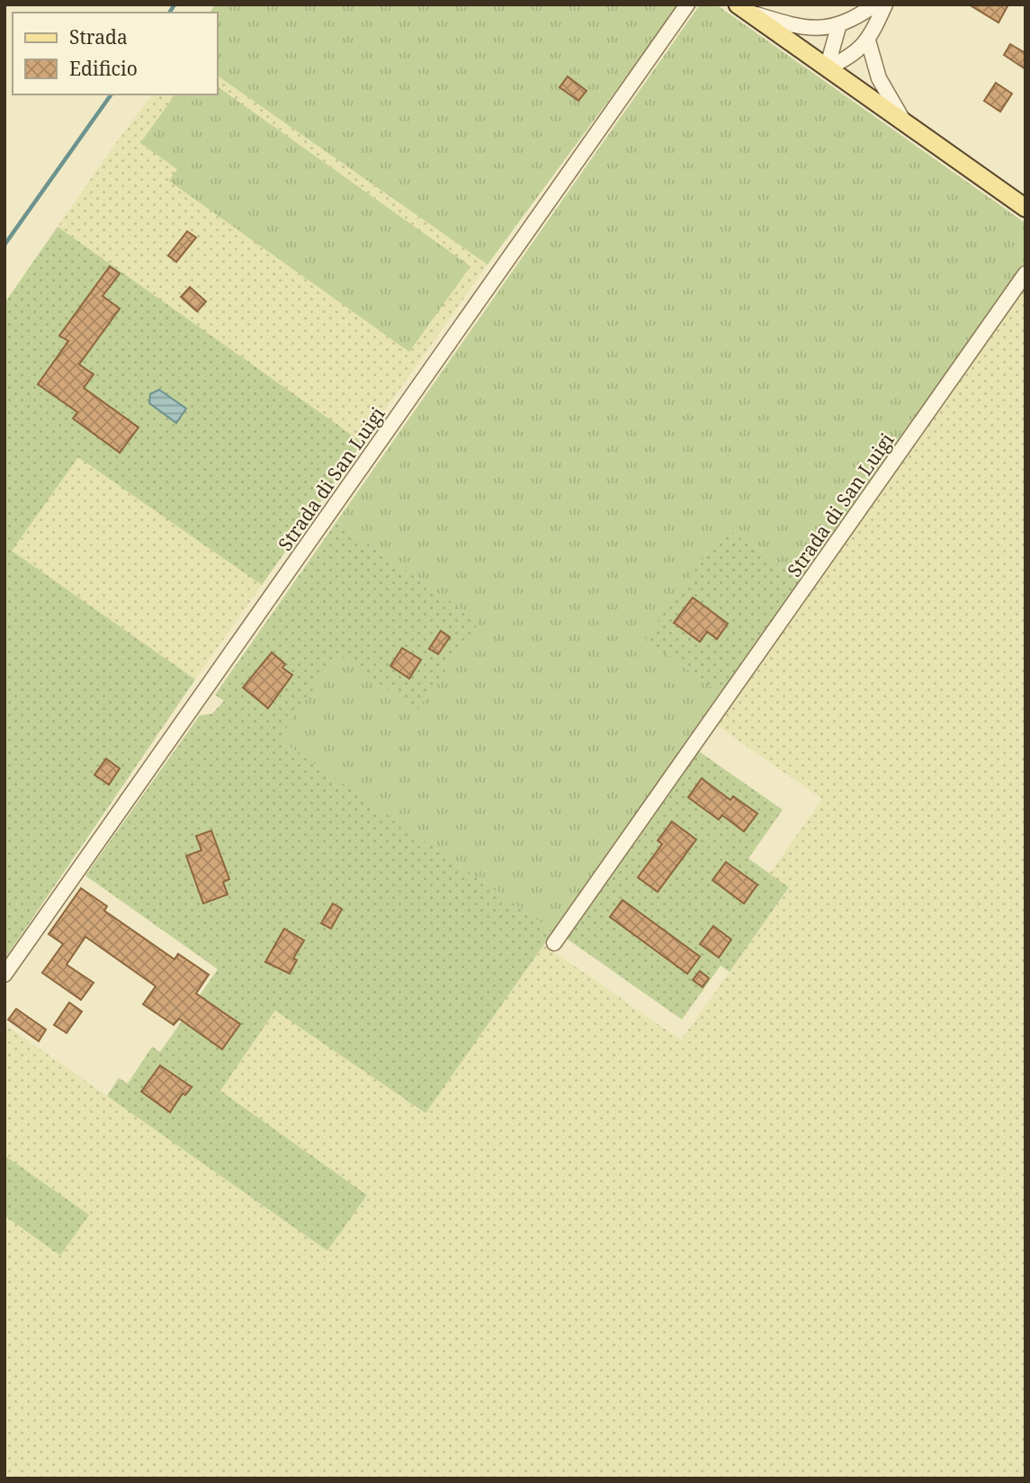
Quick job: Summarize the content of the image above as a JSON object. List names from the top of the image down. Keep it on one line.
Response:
{"streets":{"street":["Strada di San Luigi"]},"legend":["Strada","Edificio"]}
